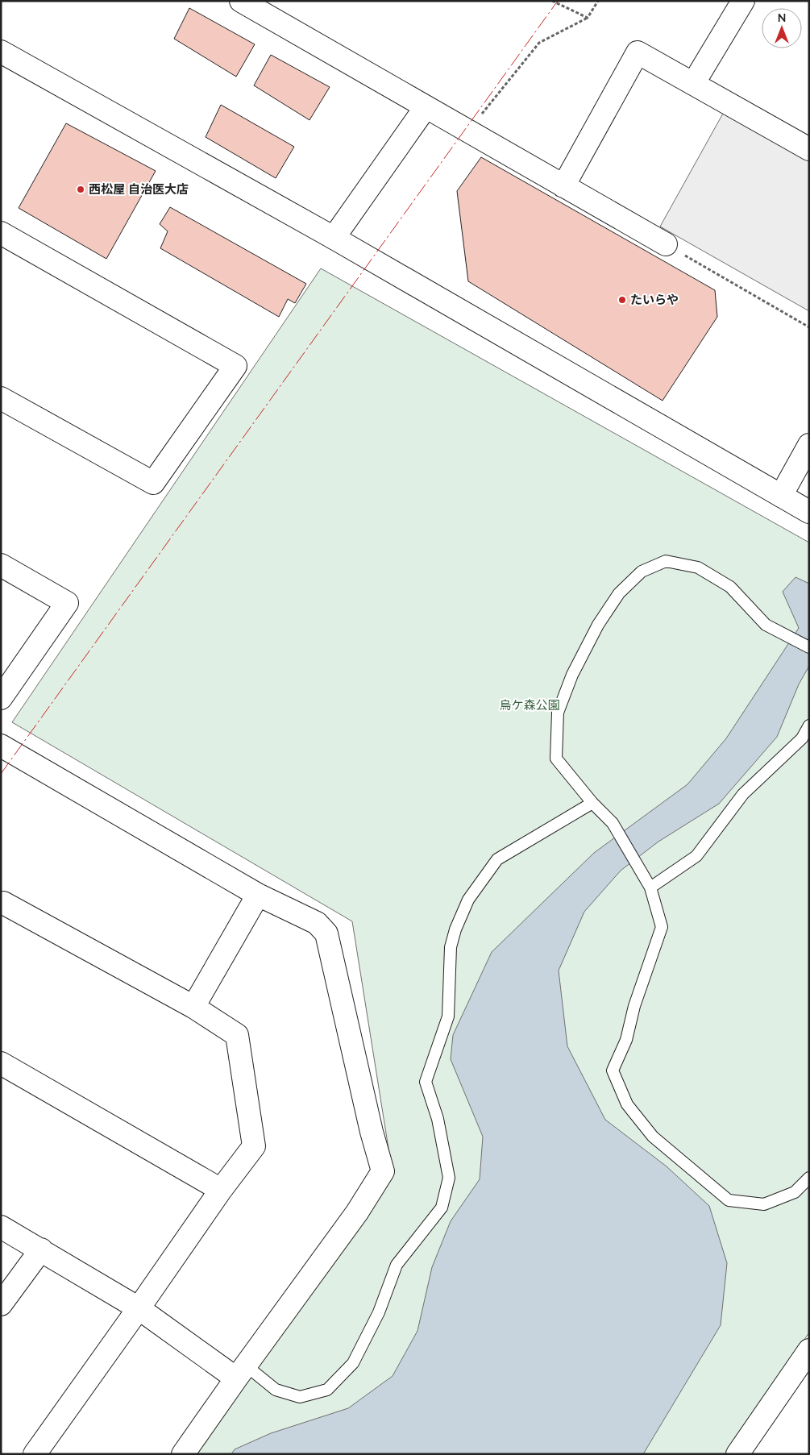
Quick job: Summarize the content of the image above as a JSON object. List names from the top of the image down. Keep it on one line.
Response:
{"parks":["烏ケ森公園"],"places":["西松屋 自治医大店","たいらや"],"north":"top"}
